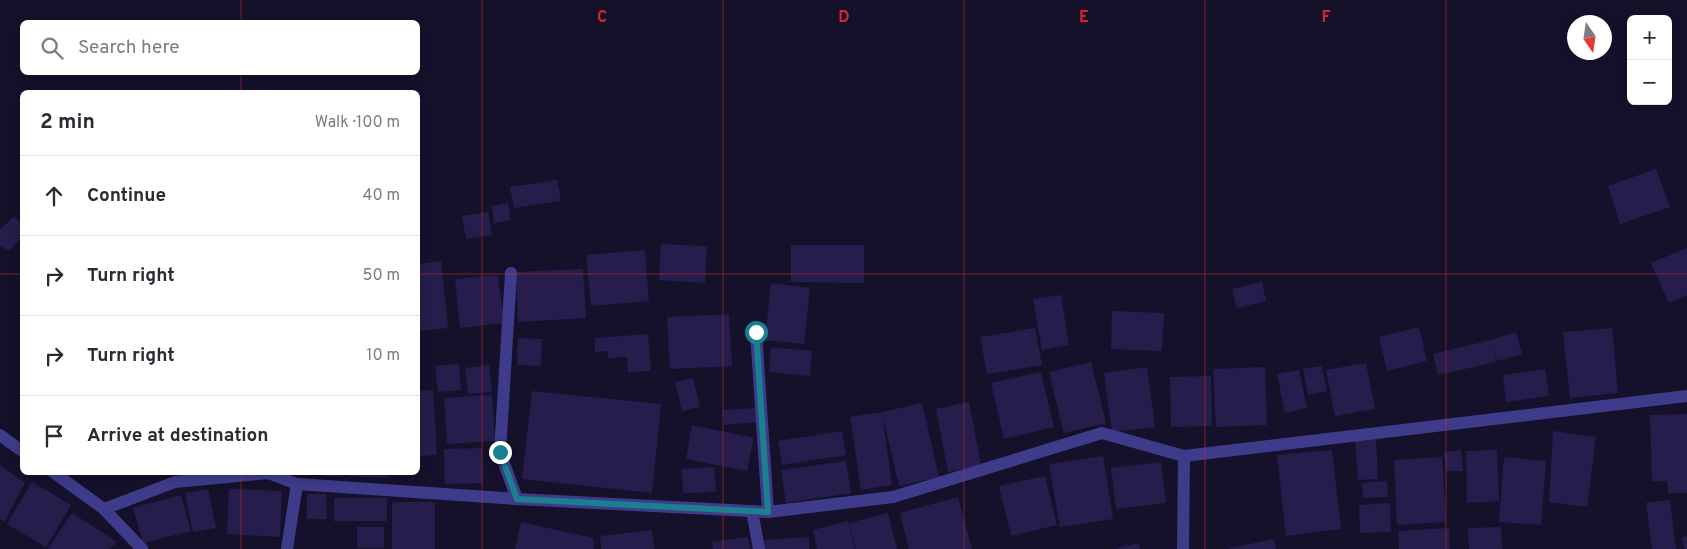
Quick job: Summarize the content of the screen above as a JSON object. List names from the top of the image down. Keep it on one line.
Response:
{"north":"bottom","page":{"map_buttons":["+","−"],"search":"Search here","heading":["2 min","Walk · 100 m"],"list":[["Continue","40 m"],["Turn right","50 m"],["Turn right","10 m"],"Arrive at destination"]},"grid":{"columns":["C","D","E","F"]}}
